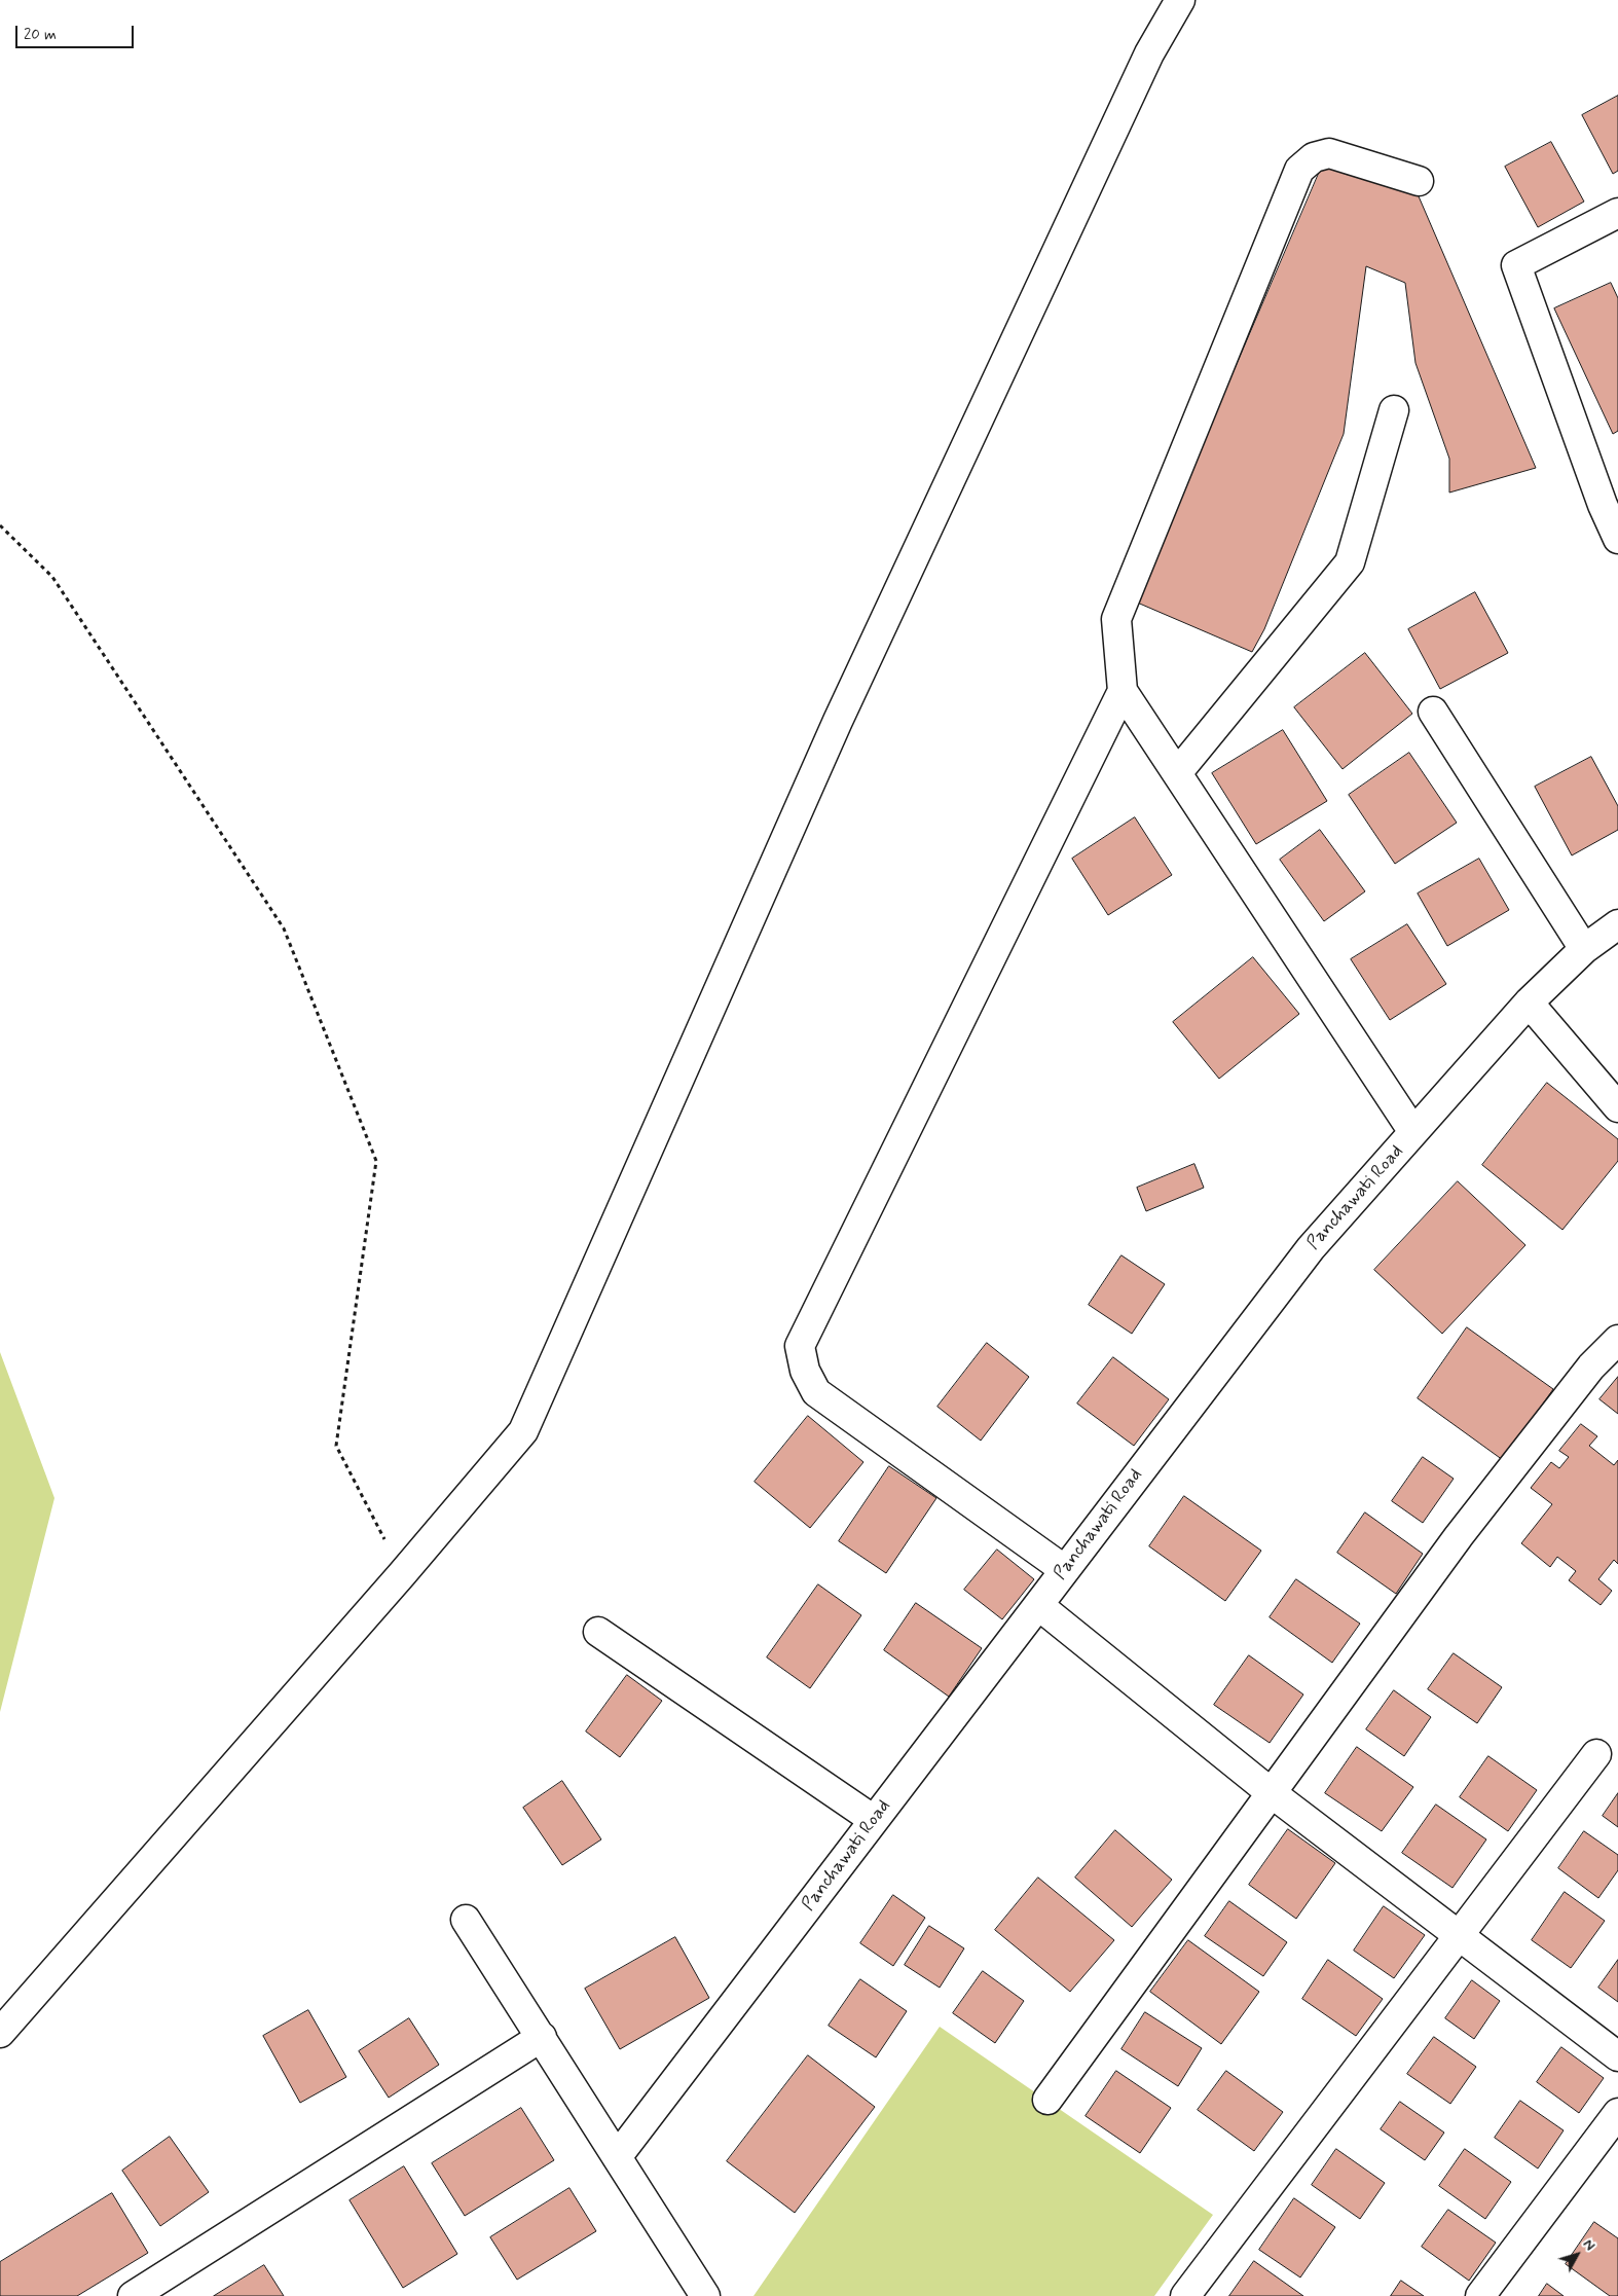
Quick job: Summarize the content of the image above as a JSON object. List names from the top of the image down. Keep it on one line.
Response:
{"streets":{"street":["Panchawati Road"]},"scale_bar":"20 m","north":"top right"}
